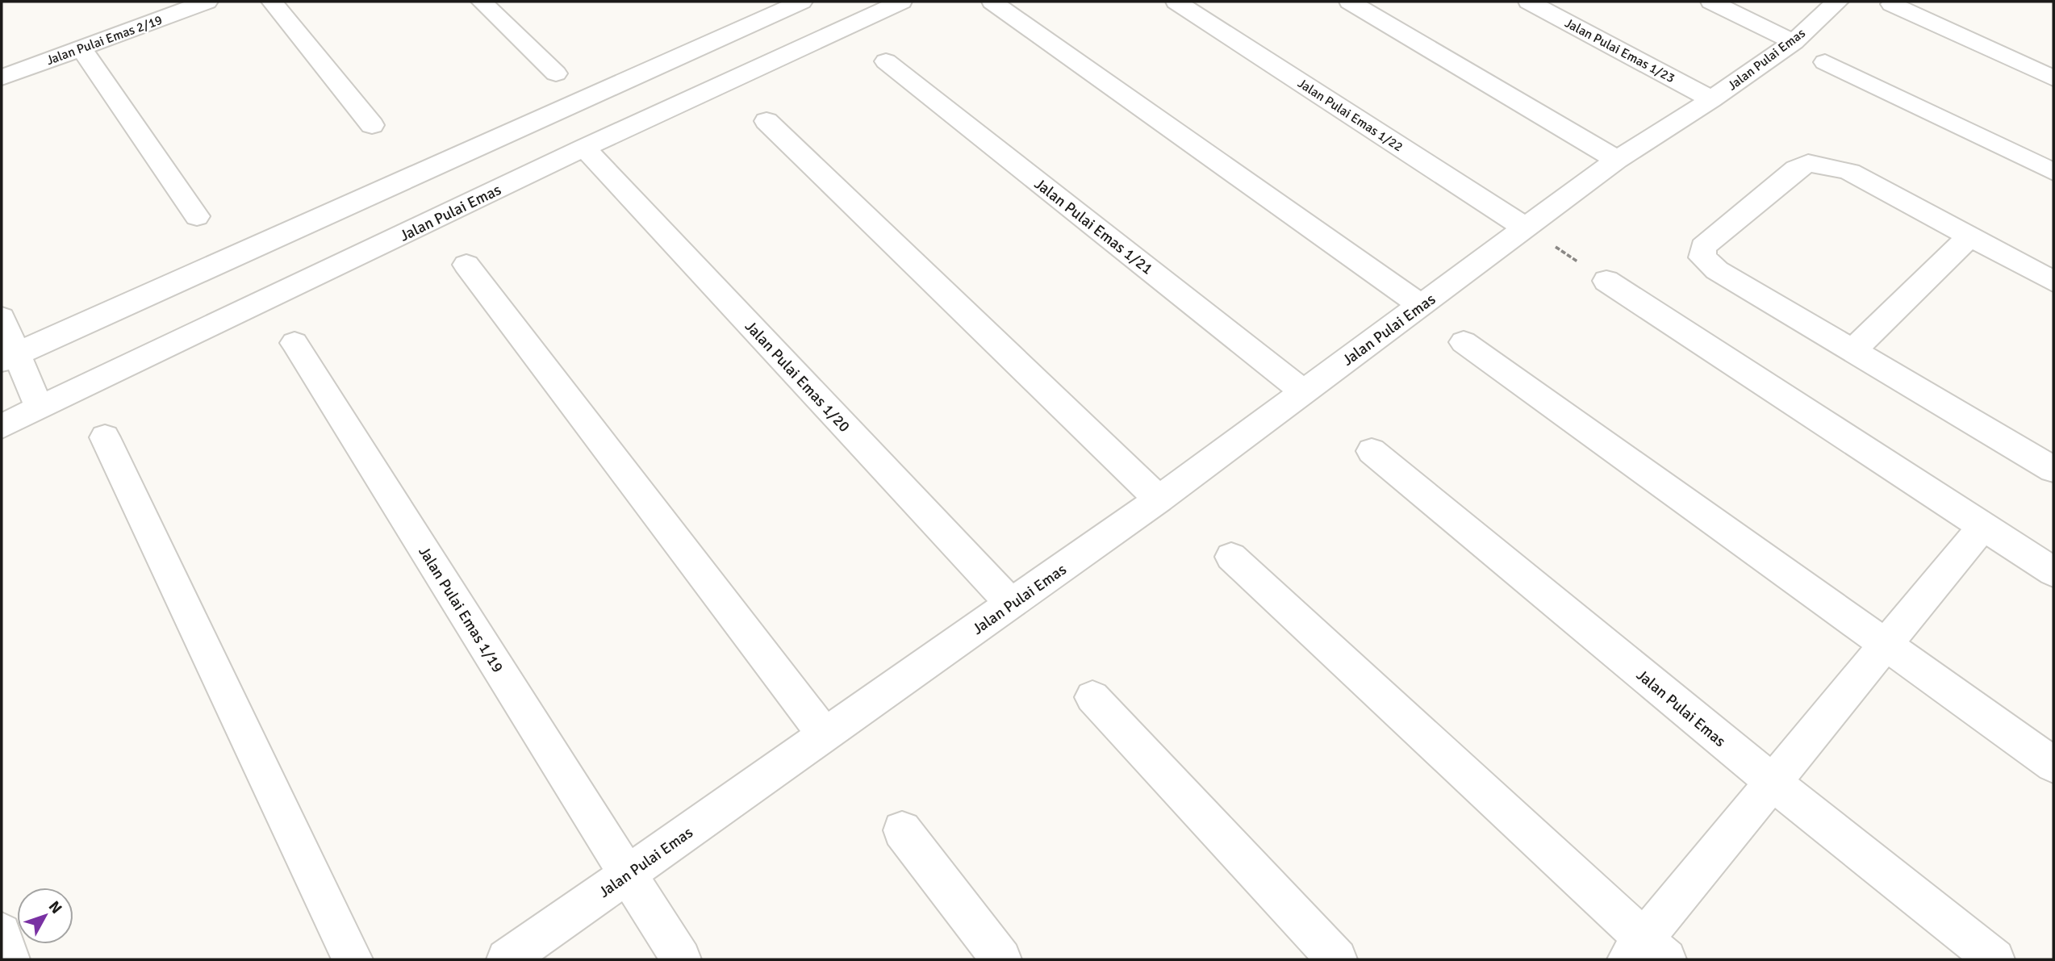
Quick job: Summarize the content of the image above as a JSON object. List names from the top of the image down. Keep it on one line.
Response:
{"streets":{"street":["Jalan Pulai Emas 2/19","Jalan Pulai Emas 1/23","Jalan Pulai Emas","Jalan Pulai Emas 1/22","Jalan Pulai Emas 1/21","Jalan Pulai Emas 1/20","Jalan Pulai Emas 1/19"]},"crossings":[["Jalan Pulai Emas 1/23","Jalan Pulai Emas"],["Jalan Pulai Emas","Jalan Pulai Emas 1/22"],["Jalan Pulai Emas","Jalan Pulai Emas 1/21"],["Jalan Pulai Emas","Jalan Pulai Emas 1/20"],["Jalan Pulai Emas","Jalan Pulai Emas 1/19"]],"north":"top right"}
